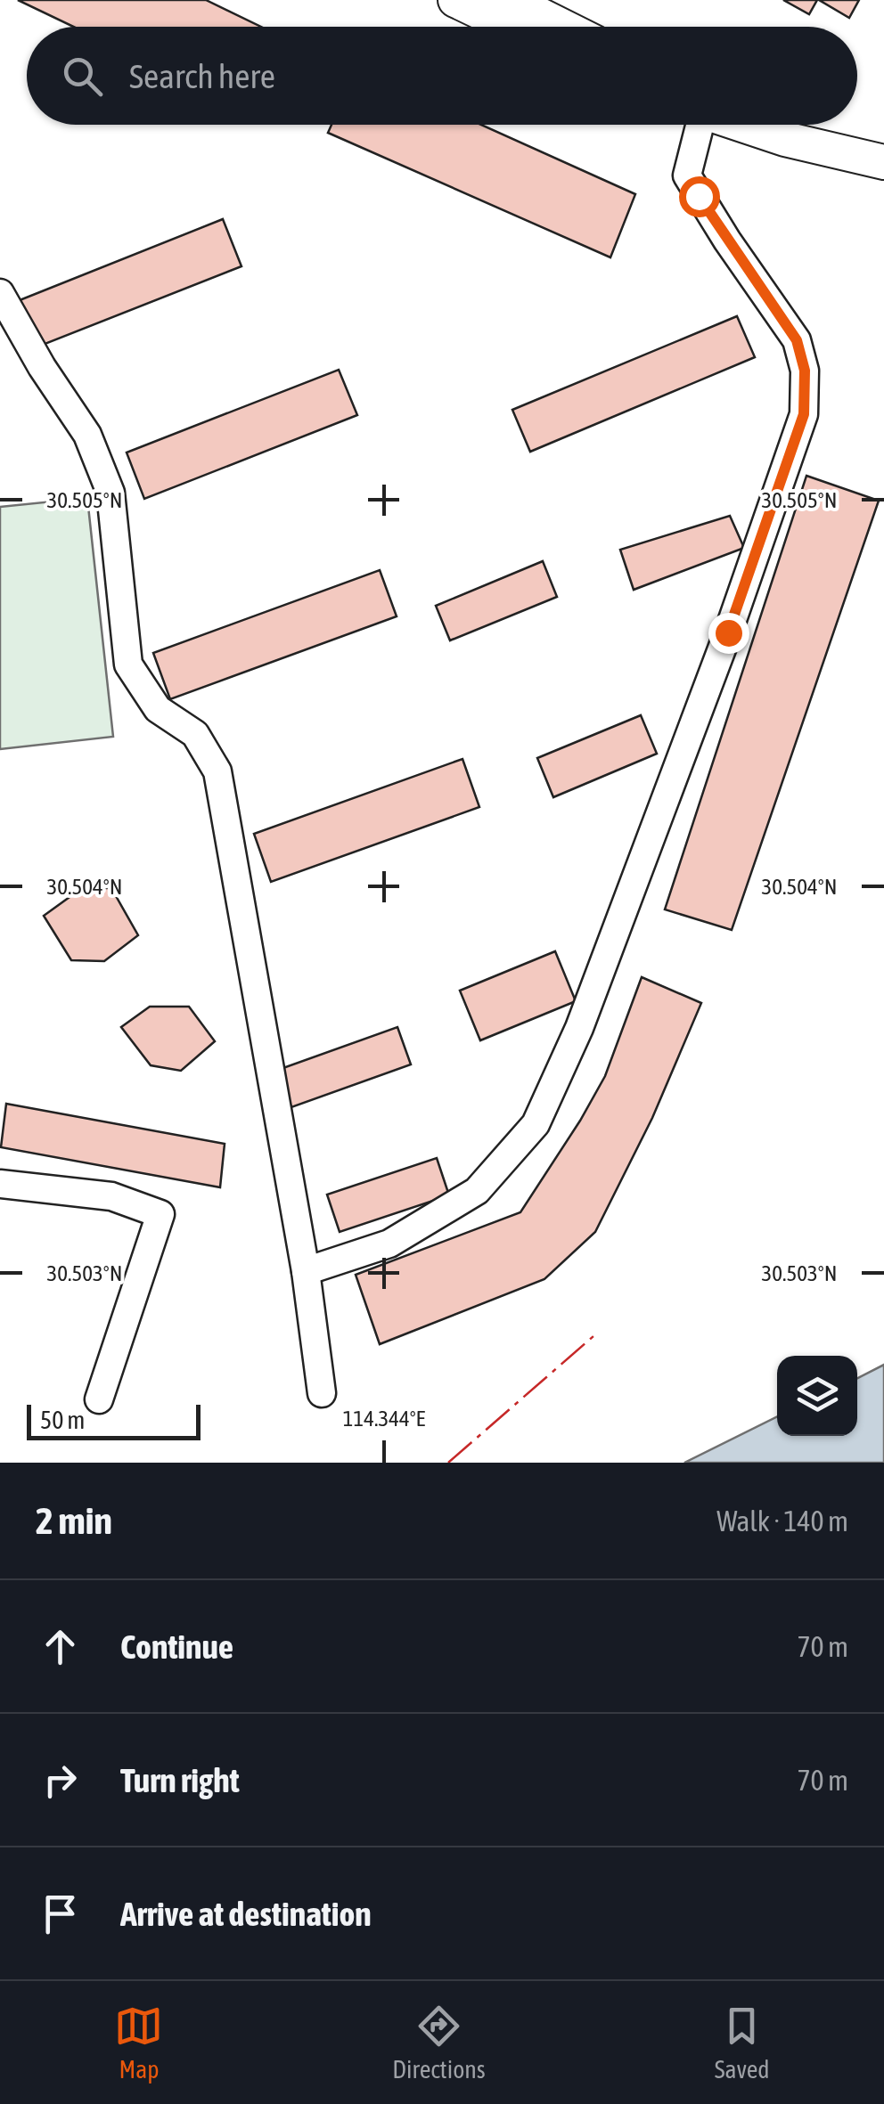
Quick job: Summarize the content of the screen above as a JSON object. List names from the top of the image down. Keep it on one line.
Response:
{"scale_bar":"50 m","page":{"search":"Search here","scale":"50 m","heading":["2 min","Walk · 140 m"],"list":[["Continue","70 m"],["Turn right","70 m"],"Arrive at destination"],"nav":["Map","Directions","Saved"]},"coordinates":["30.505°N","30.504°N","30.503°N","114.344°E"]}
